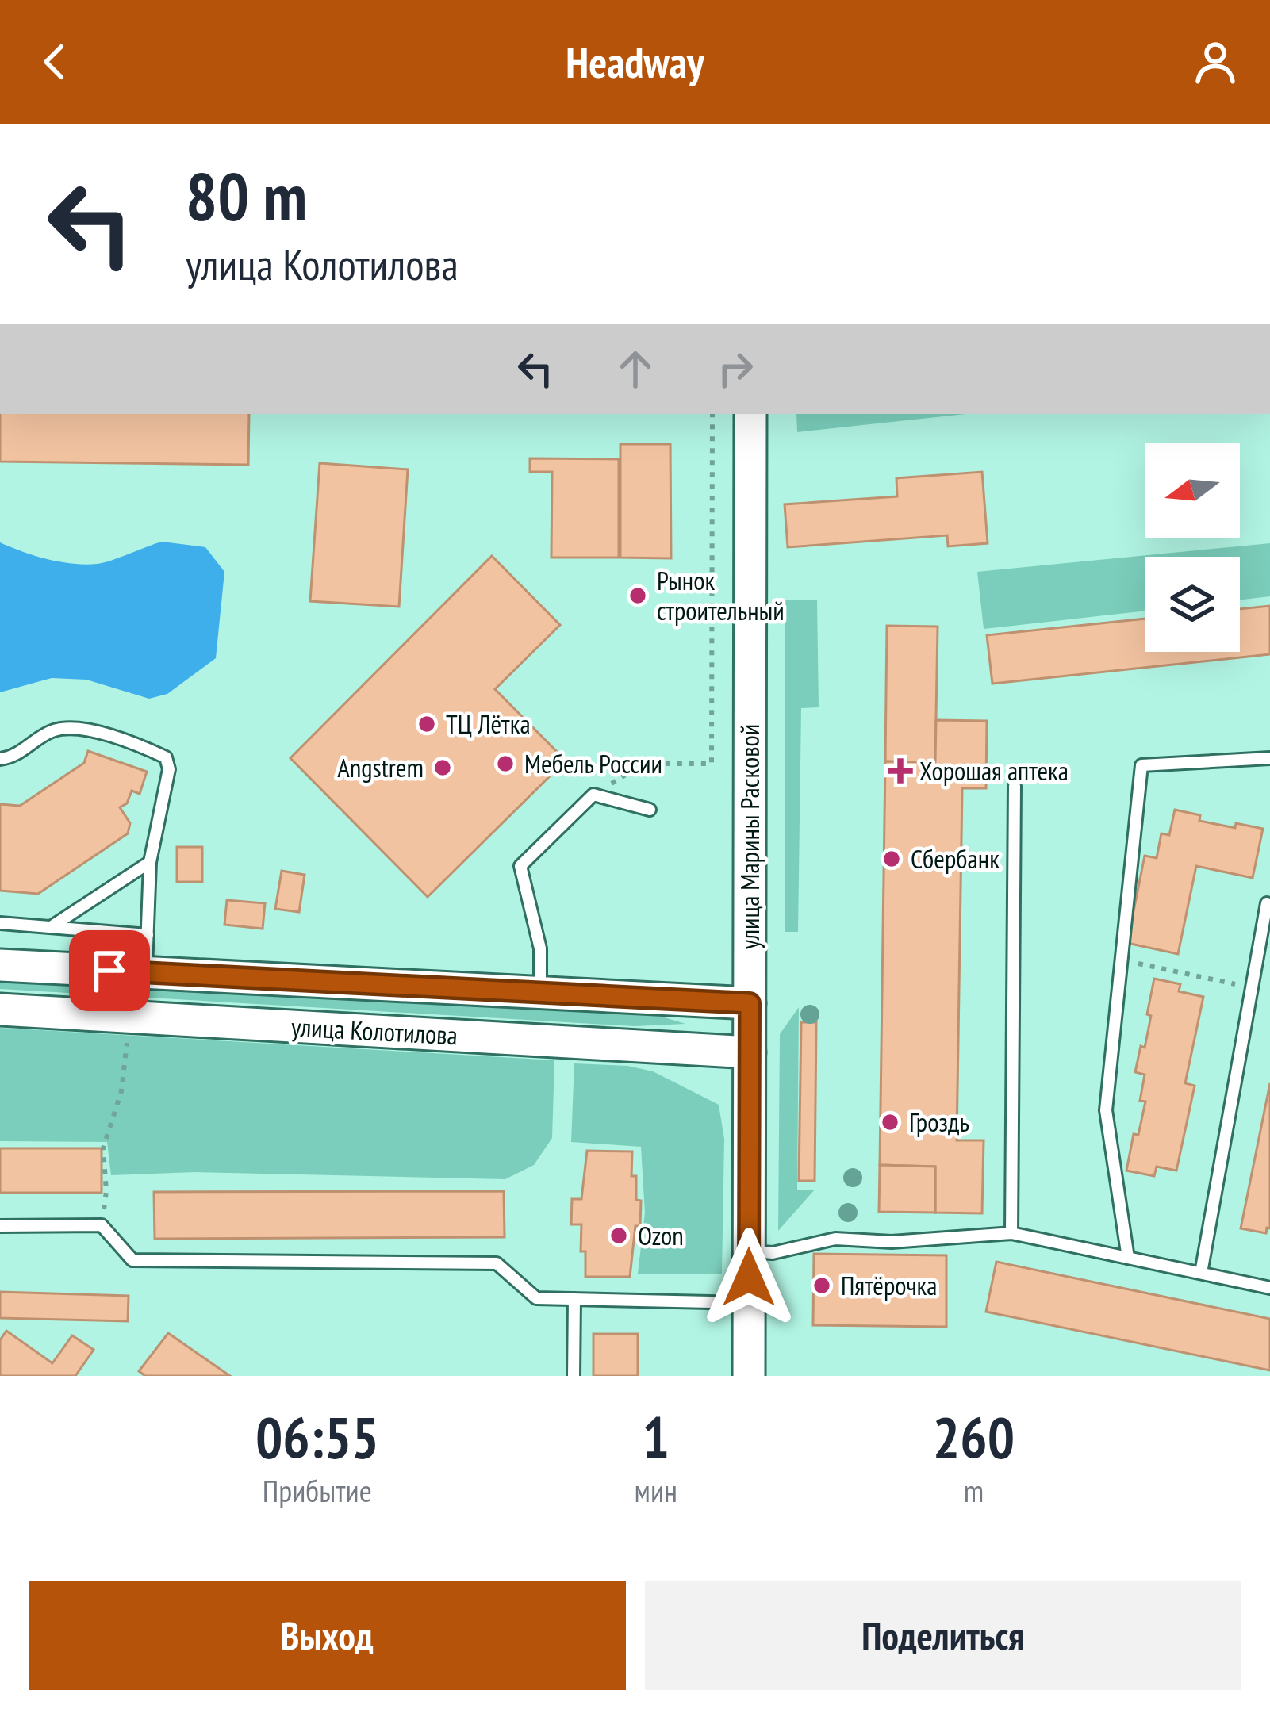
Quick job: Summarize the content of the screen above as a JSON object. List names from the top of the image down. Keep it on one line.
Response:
{"streets":{"main road":["улица Марины Расковой","улица Колотилова"]},"crossings":[["улица Марины Расковой","улица Колотилова"]],"places":{"other":["Рынок строительный","ТЦ Лётка","Мебель России","Angstrem","Сбербанк","Гроздь","Ozon","Пятёрочка"],"health":["Хорошая аптека"]},"north":"left","page":{"header":"Headway","turn":["80 m","улица Колотилова"],"eta":["06:55","Прибытие","1","мин","260","m"],"buttons":["Выход","Поделиться"]}}
